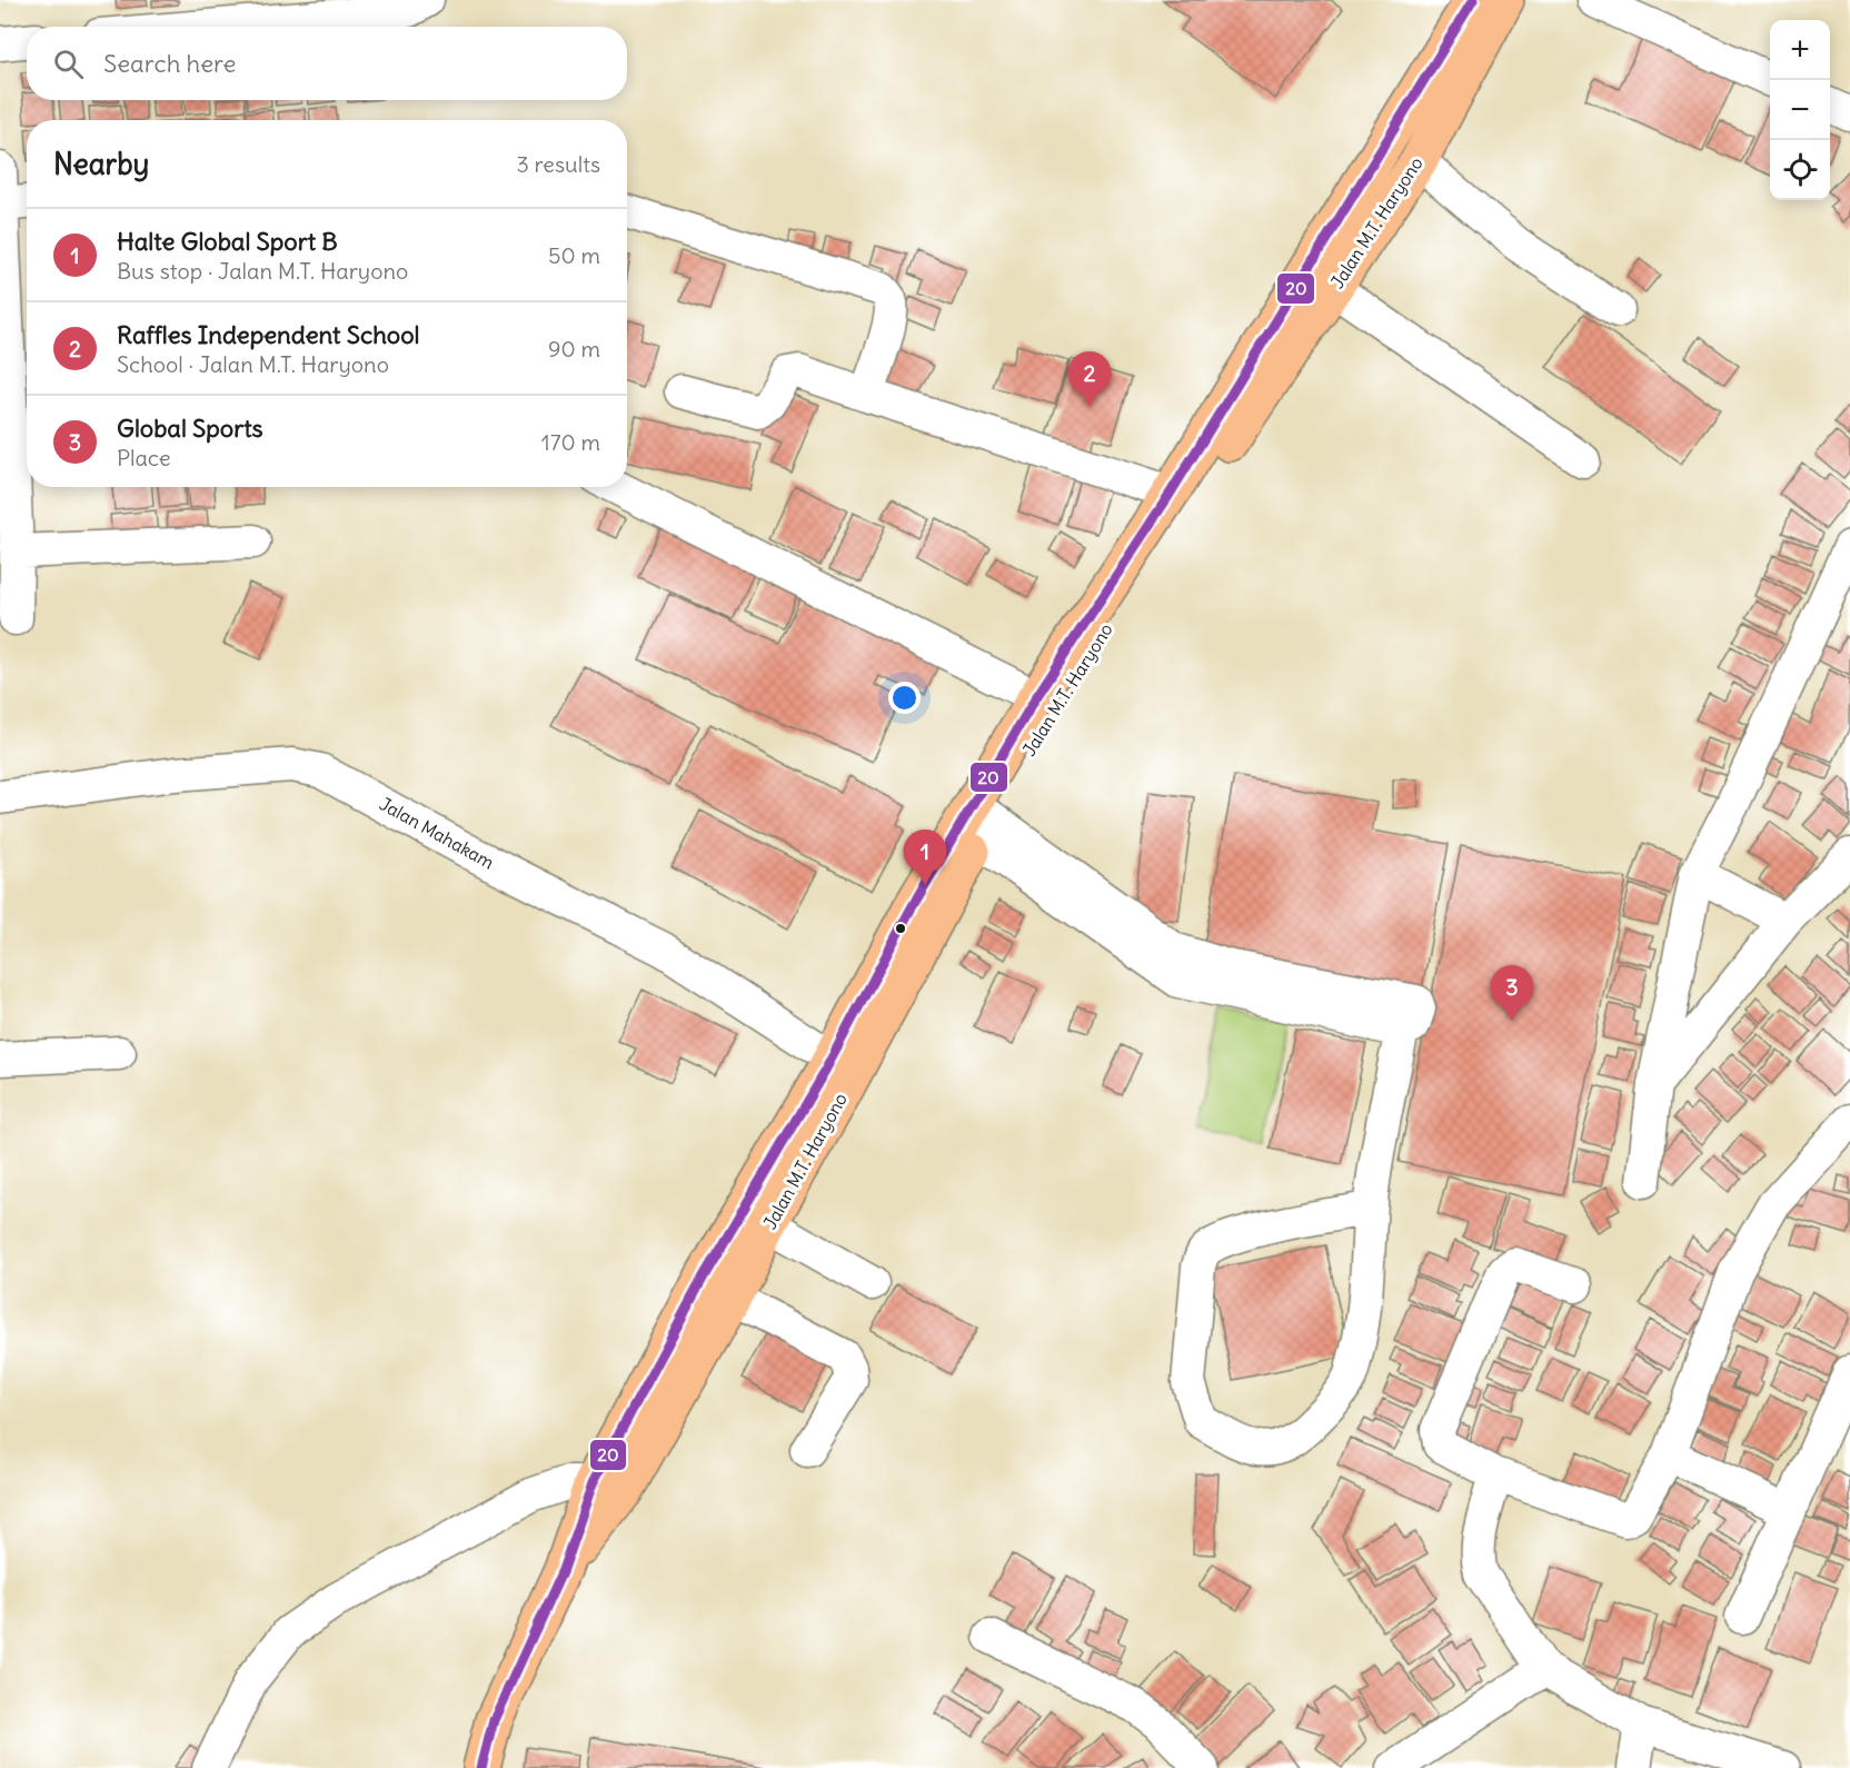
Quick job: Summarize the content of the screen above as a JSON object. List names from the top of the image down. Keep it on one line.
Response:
{"streets":{"main road":["Jalan M.T. Haryono"],"street":["Jalan Mahakam"]},"crossings":[["Jalan M.T. Haryono","Jalan Mahakam"]],"lines":["transit line 20"],"page":{"map_buttons":["+","−"],"search":"Search here","heading":["Nearby","3 results"],"list":[{"mark":"1","name":"Halte Global Sport B","note":"Bus stop · Jalan M.T. Haryono","value":"50 m"},{"mark":"2","name":"Raffles Independent School","note":"School · Jalan M.T. Haryono","value":"90 m"},{"mark":"3","name":"Global Sports","note":"Place","value":"170 m"}],"pins":["2","1","3"]}}
